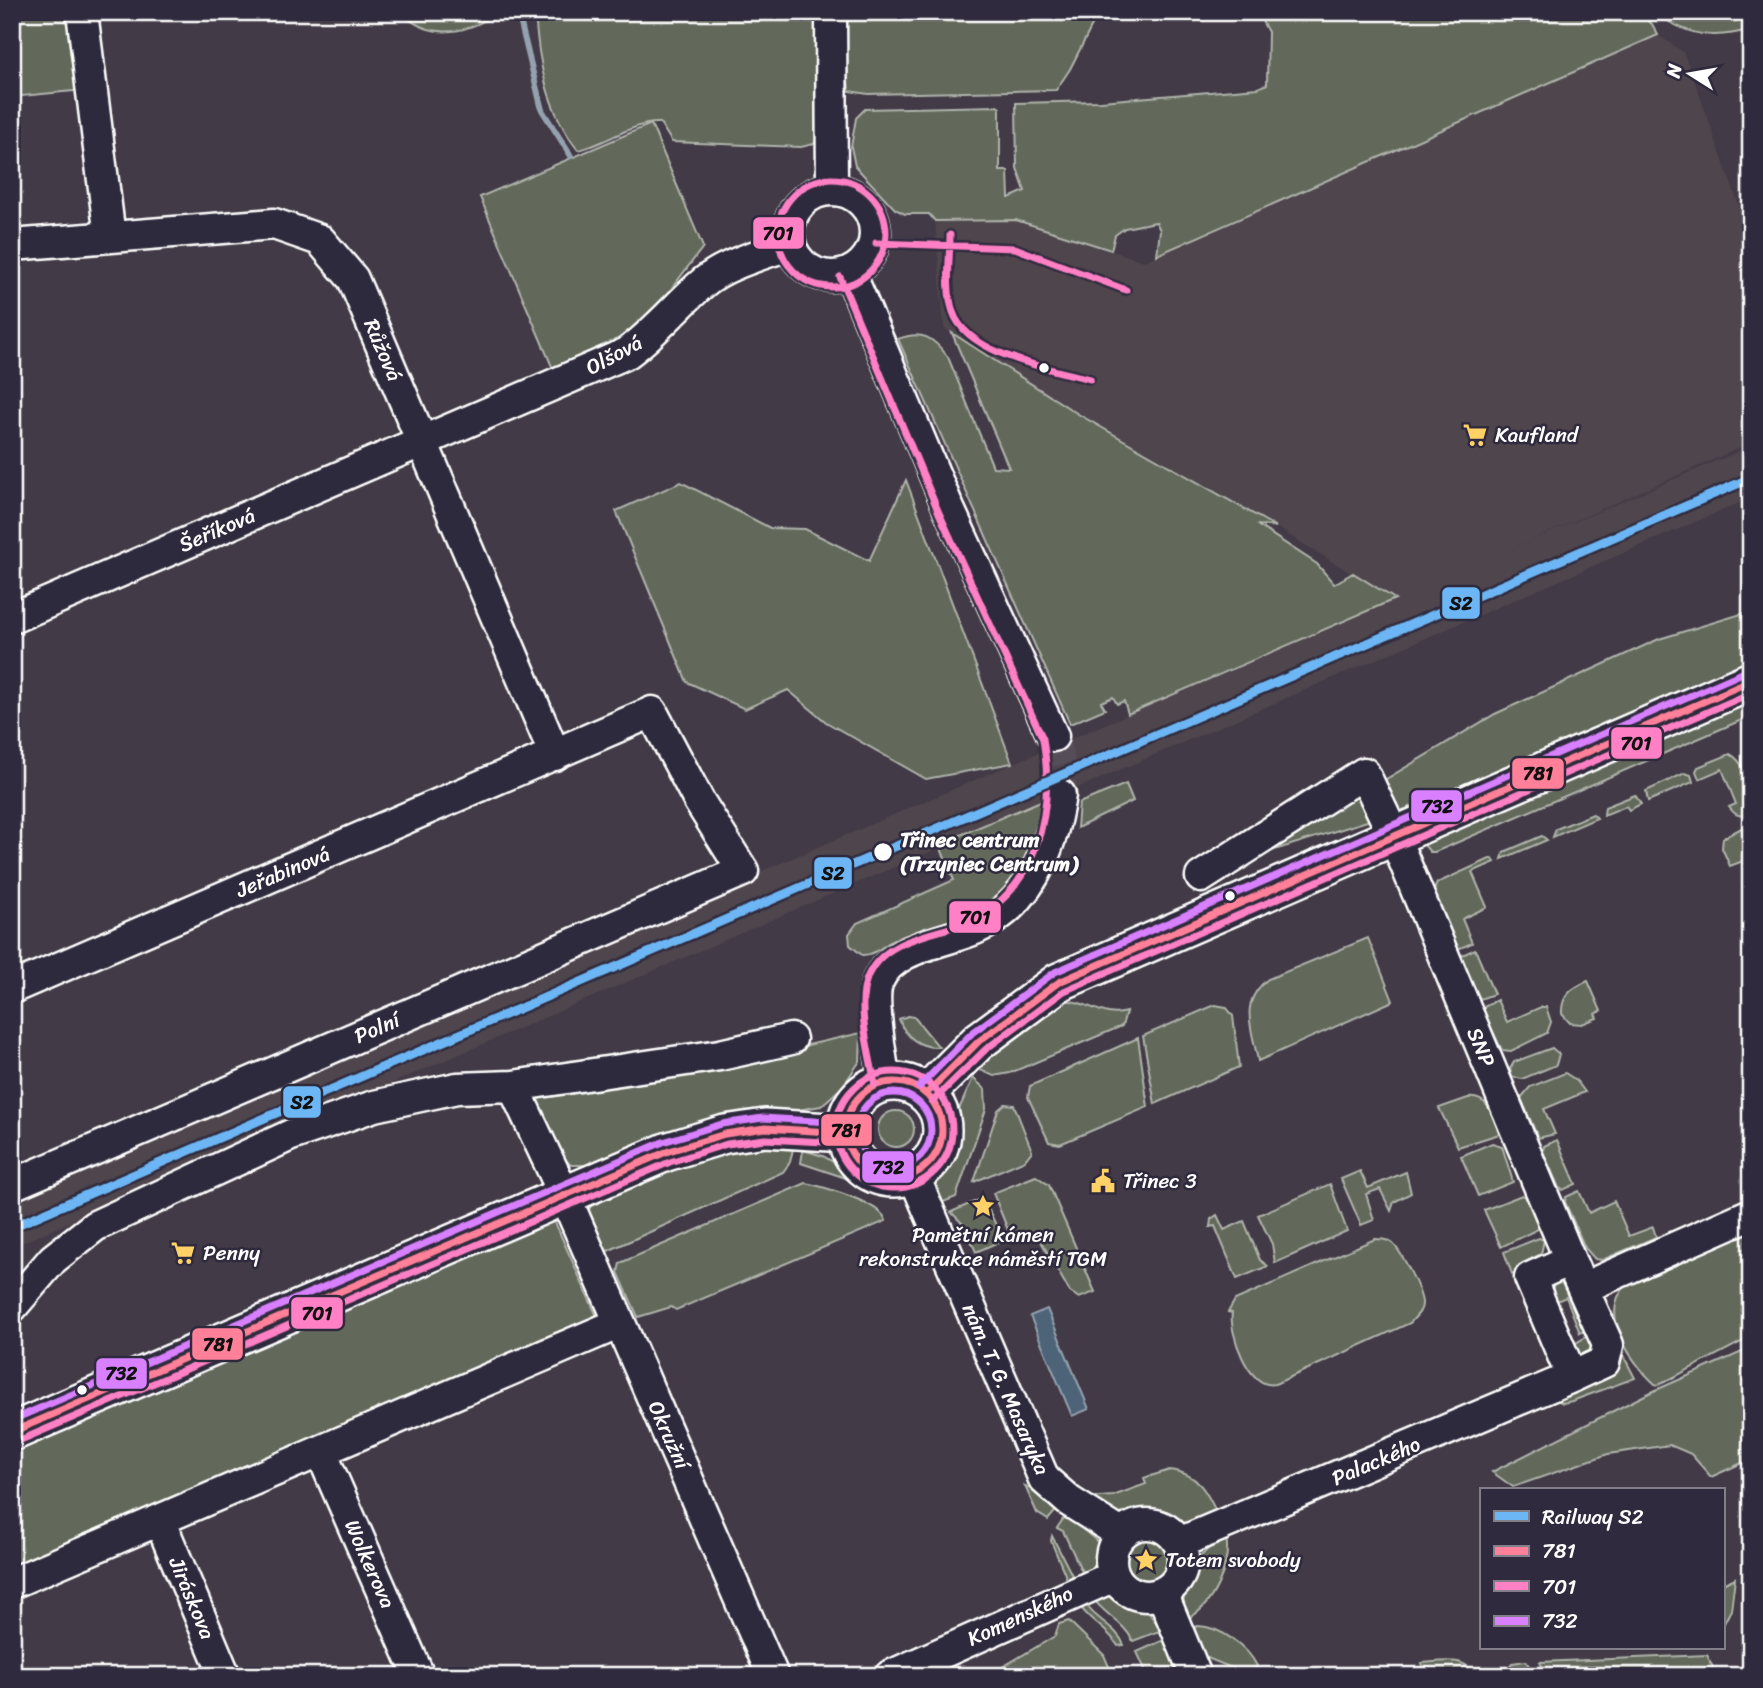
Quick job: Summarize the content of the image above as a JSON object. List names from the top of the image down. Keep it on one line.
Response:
{"streets":{"street":["Růžová","Olšová","Šeříková","Jeřabinová","Polní","SNP","nám. T. G. Masaryka","Okružní","Palackého","Wolkerova","Jiráskova","Komenského"]},"crossings":[["Růžová","Olšová"],["Růžová","Šeříková"],["Růžová","Jeřabinová"],["Olšová","Šeříková"],["Jeřabinová","Polní"],["SNP","Palackého"],["nám. T. G. Masaryka","Palackého"],["nám. T. G. Masaryka","Komenského"],["Palackého","Komenského"]],"places":{"supermarket":["Kaufland","Penny"],"other":["Třinec centrum (Trzyniec Centrum)"],"public building":["Třinec 3"],"place":["Pamětní kámen rekonstrukce náměstí TGM","Totem svobody"]},"lines":["transit line 701","rail line S2","transit line 732","transit line 781"],"legend":["Railway S2","781","701","732"],"north":"left"}
